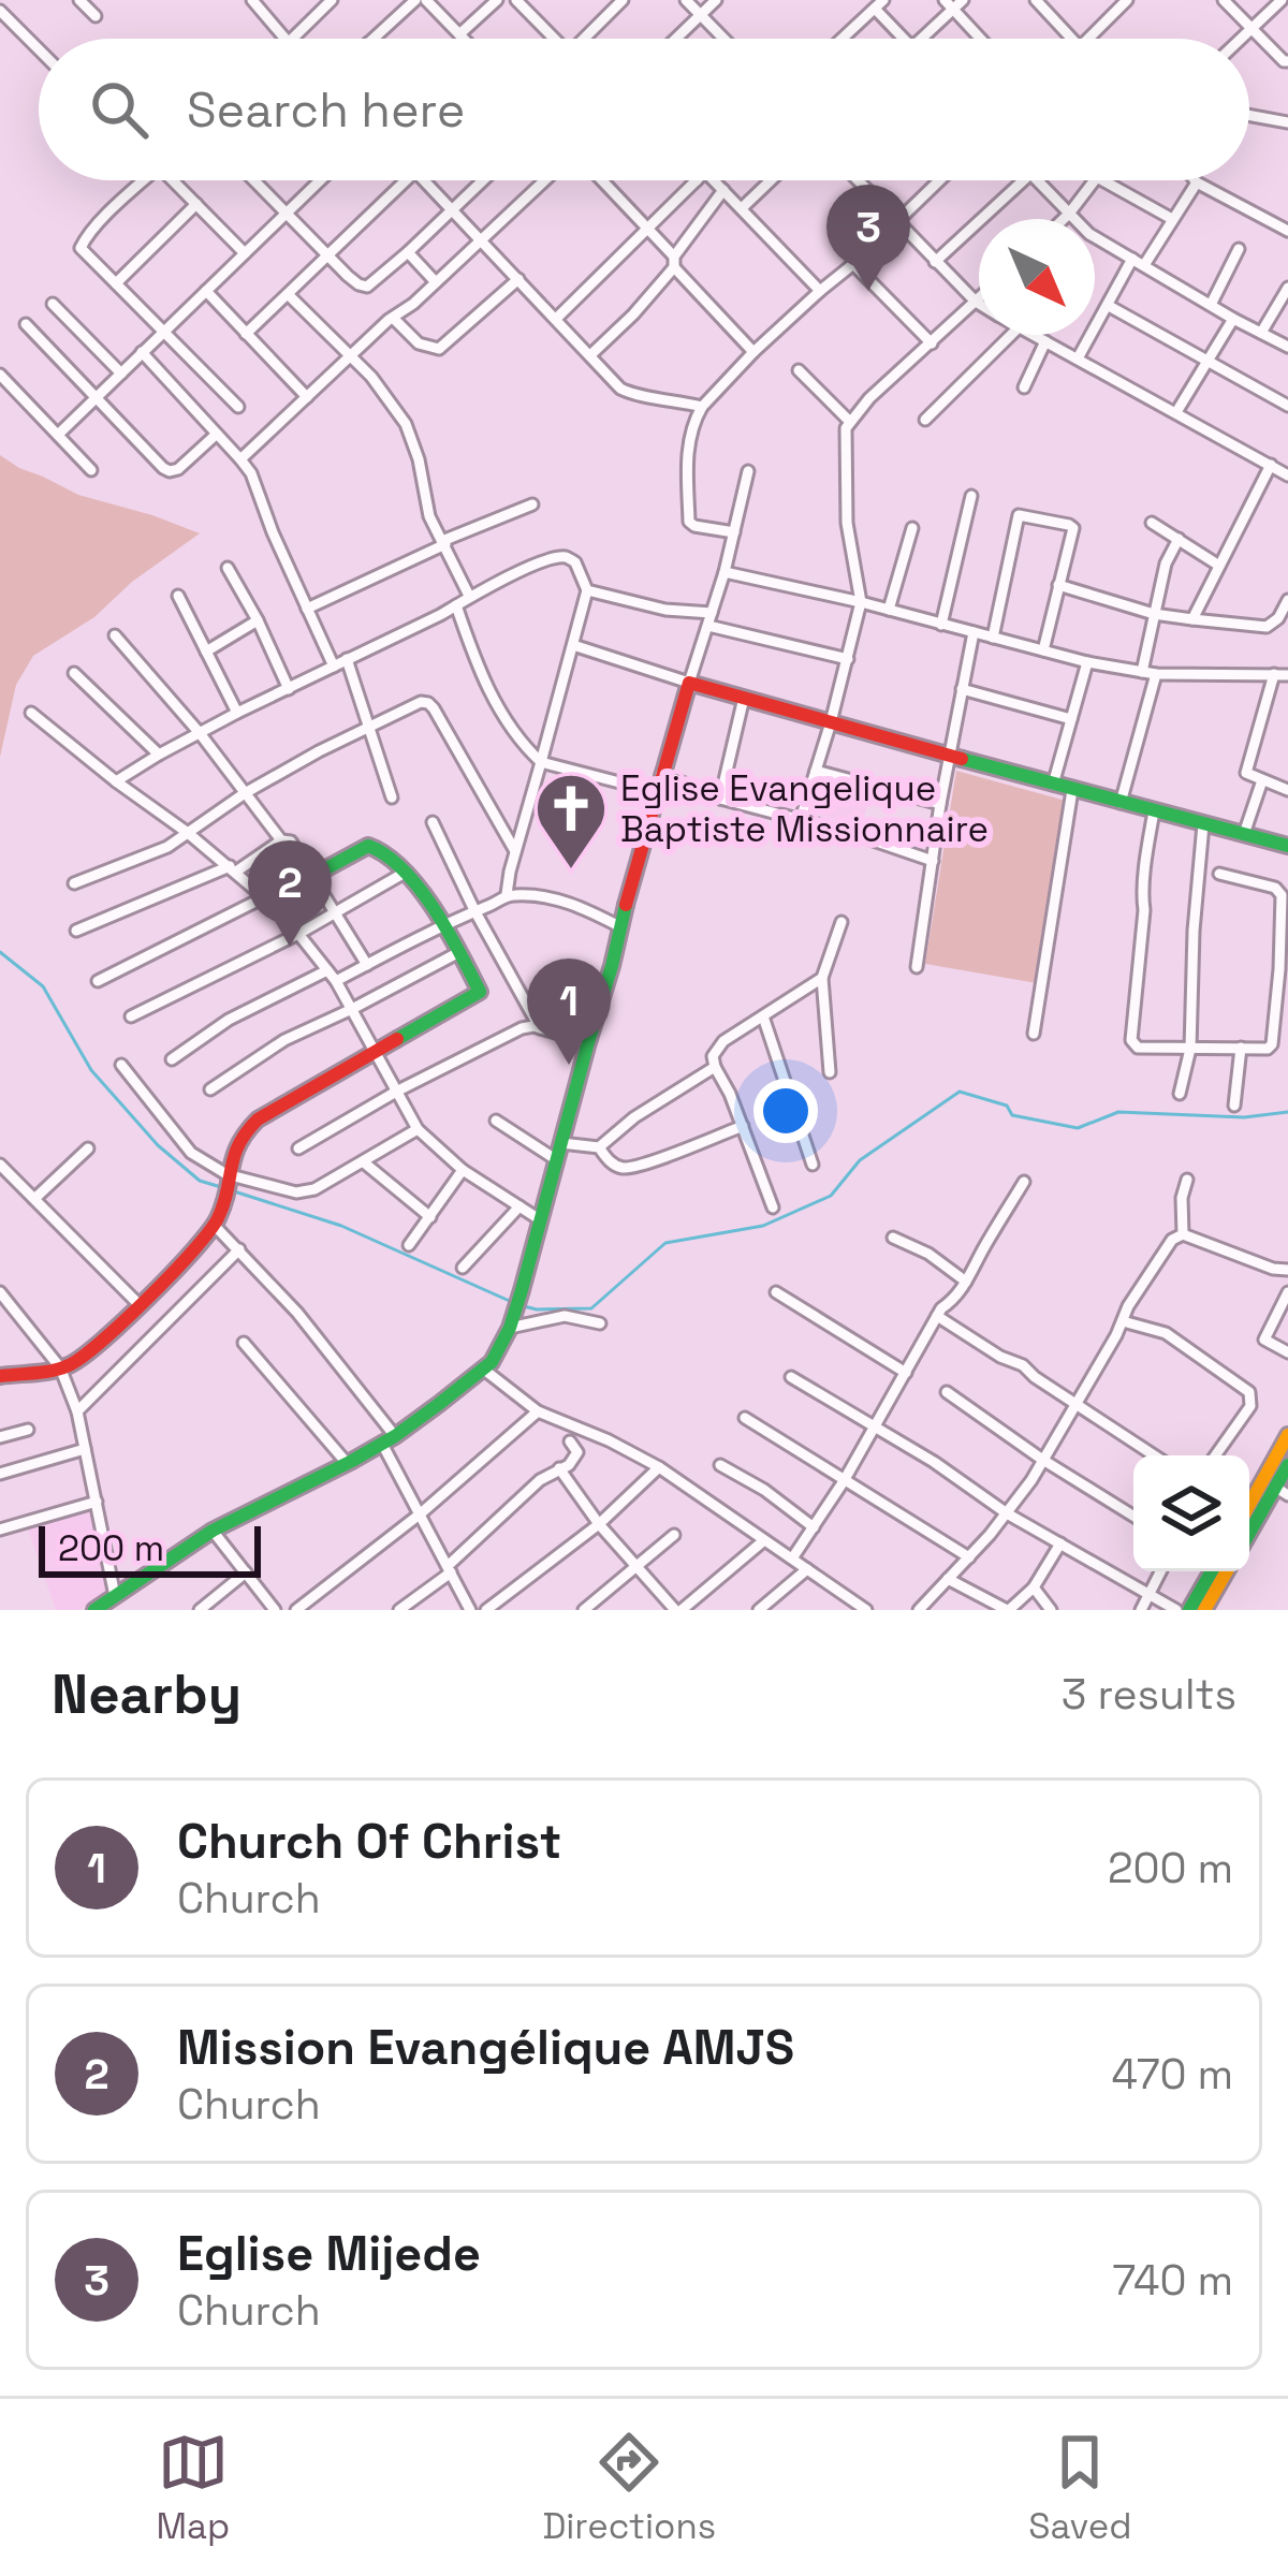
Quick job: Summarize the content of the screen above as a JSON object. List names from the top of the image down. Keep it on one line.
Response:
{"places":{"church":["Eglise Evangelique Baptiste Missionnaire"]},"scale_bar":"200 m","north":"bottom right","page":{"search":"Search here","pins":["3","2","1"],"scale":"200 m","heading":["Nearby","3 results"],"list":[{"mark":"1","name":"Church Of Christ","note":"Church","value":"200 m"},{"mark":"2","name":"Mission Evangélique AMJS","note":"Church","value":"470 m"},{"mark":"3","name":"Eglise Mijede","note":"Church","value":"740 m"}],"nav":["Map","Directions","Saved"]}}
